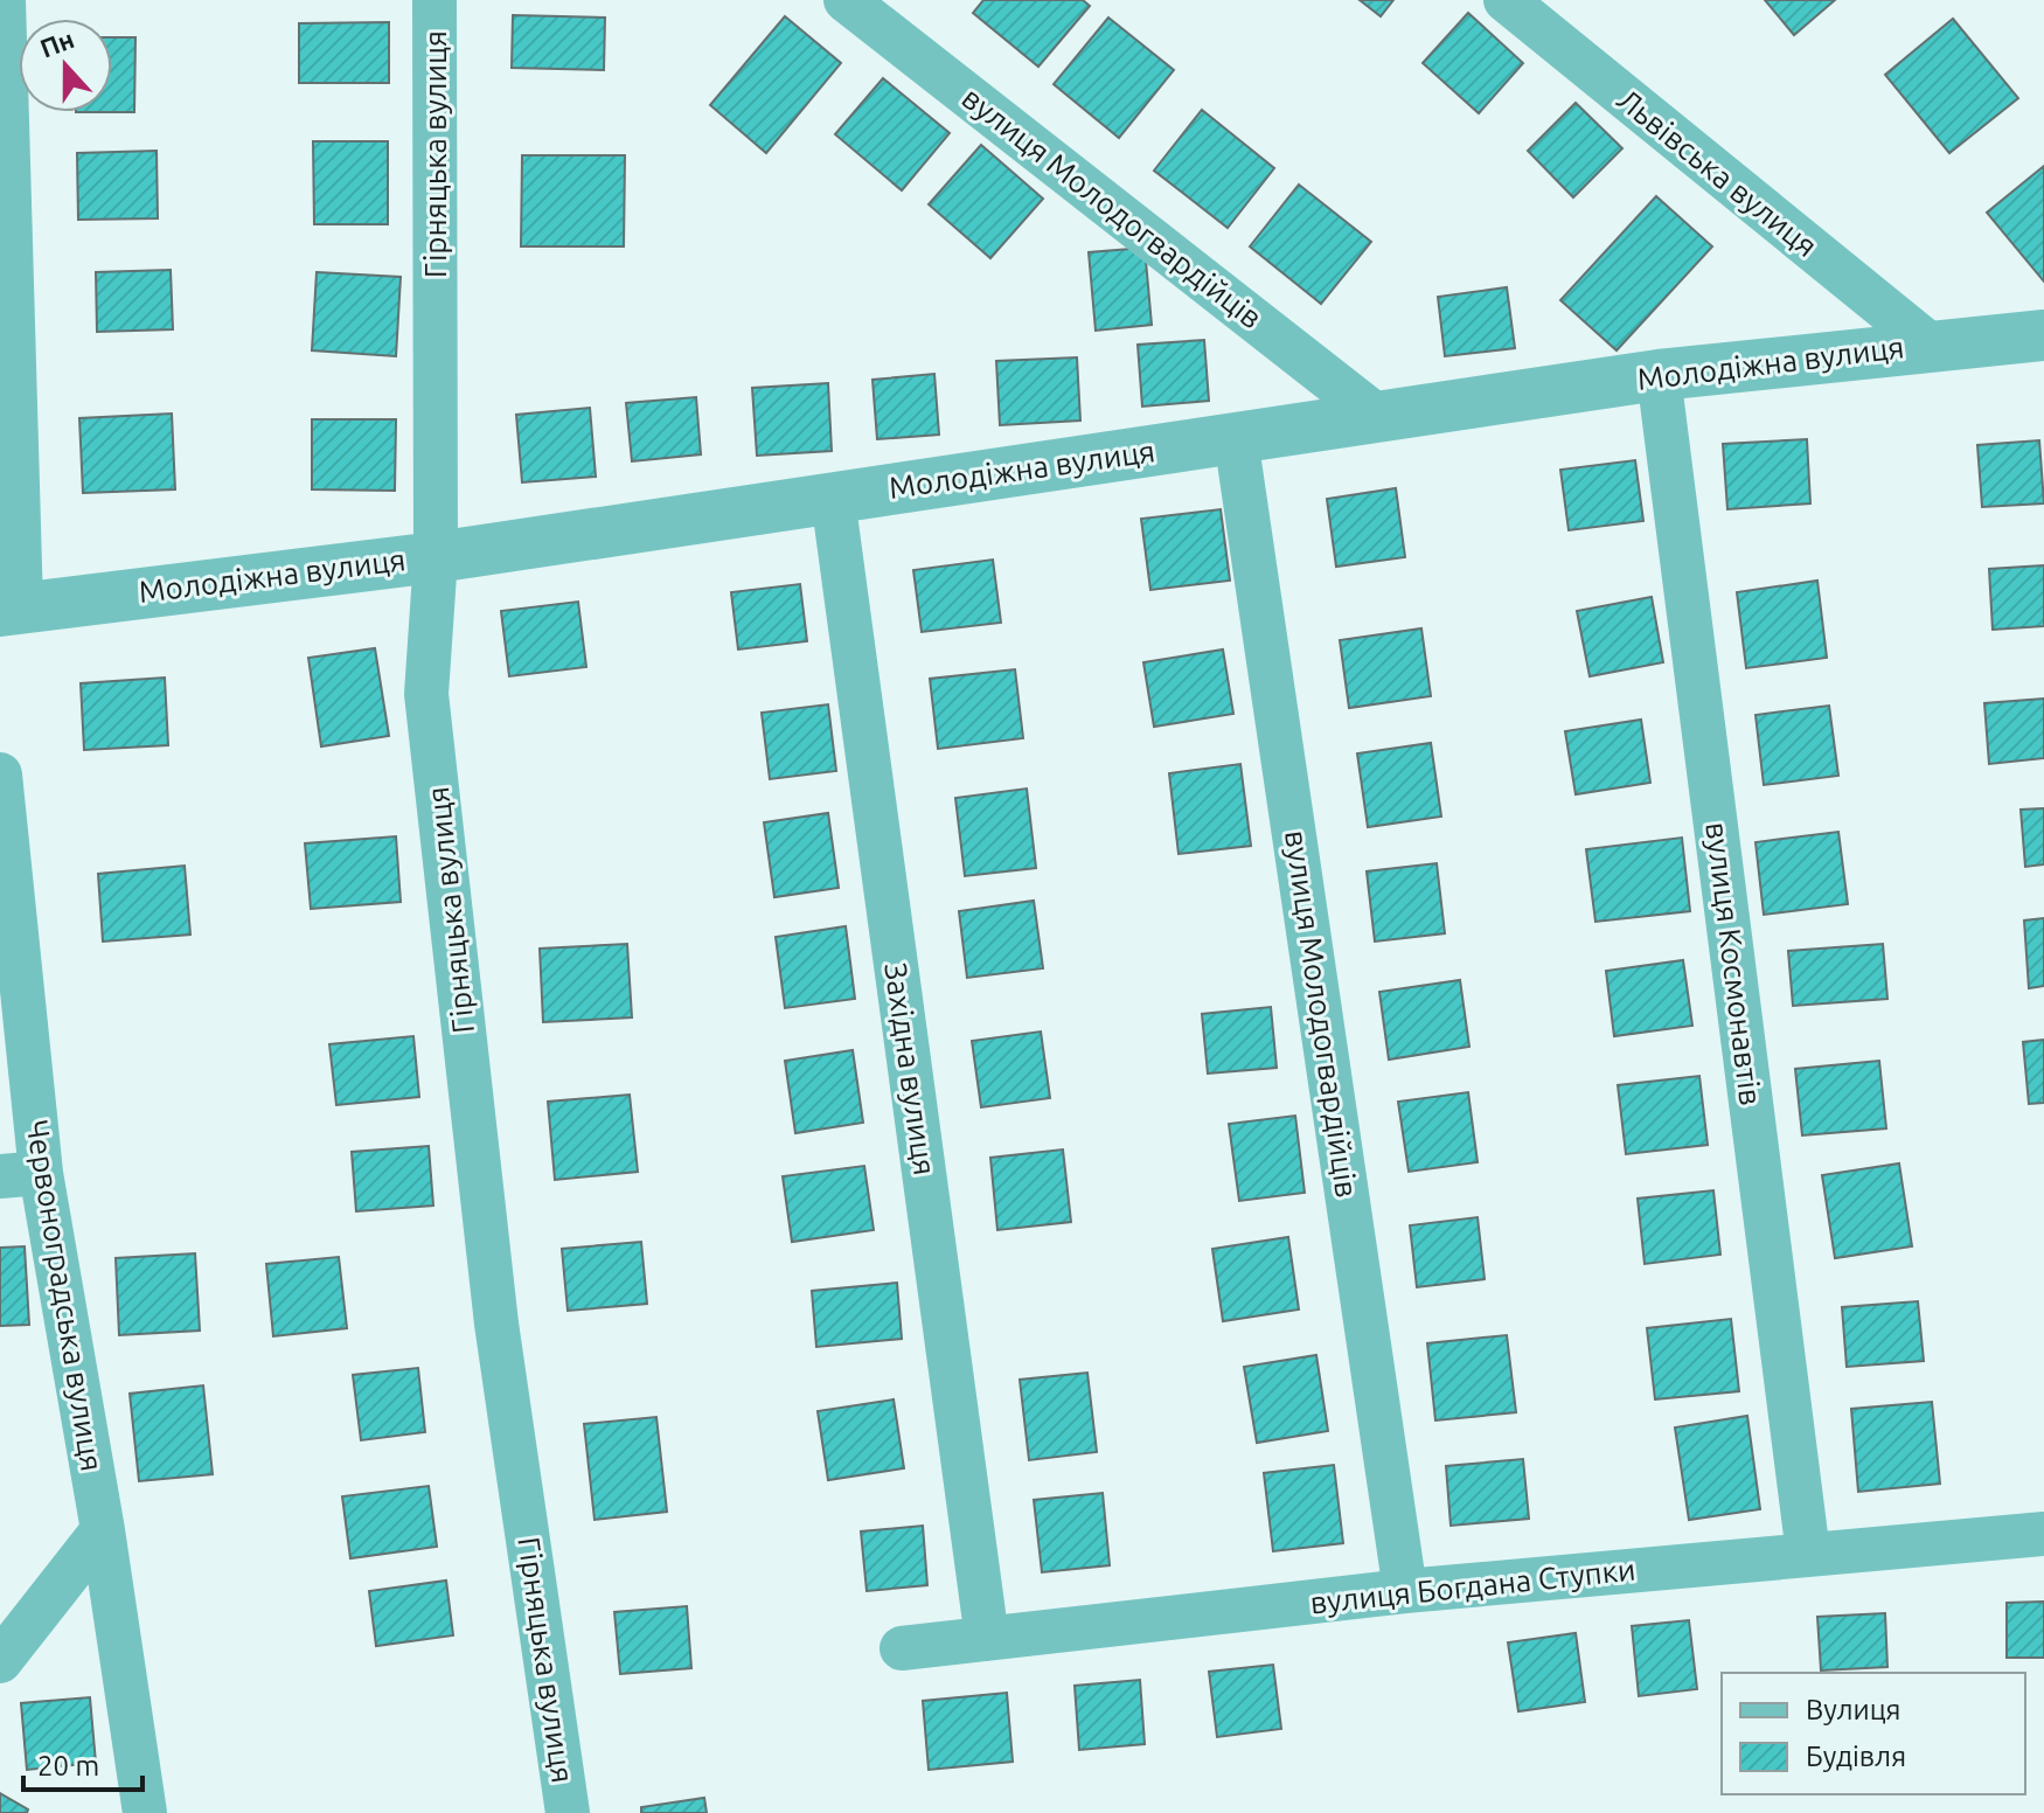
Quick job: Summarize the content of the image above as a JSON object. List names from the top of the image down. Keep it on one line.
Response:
{"streets":{"street":["Гірняцька вулиця","Львівська вулиця","вулиця Молодогвардійців","Молодіжна вулиця","вулиця Космонавтів","Західна вулиця","Червоноградська вулиця","вулиця Богдана Ступки"]},"crossings":[["Гірняцька вулиця","Молодіжна вулиця"],["Львівська вулиця","Молодіжна вулиця"],["вулиця Молодогвардійців","Молодіжна вулиця"],["вулиця Молодогвардійців","вулиця Богдана Ступки"],["Молодіжна вулиця","вулиця Космонавтів"],["Молодіжна вулиця","Західна вулиця"],["вулиця Космонавтів","вулиця Богдана Ступки"],["Західна вулиця","вулиця Богдана Ступки"]],"legend":["Вулиця","Будівля"],"scale_bar":"20 m","north":"top"}
